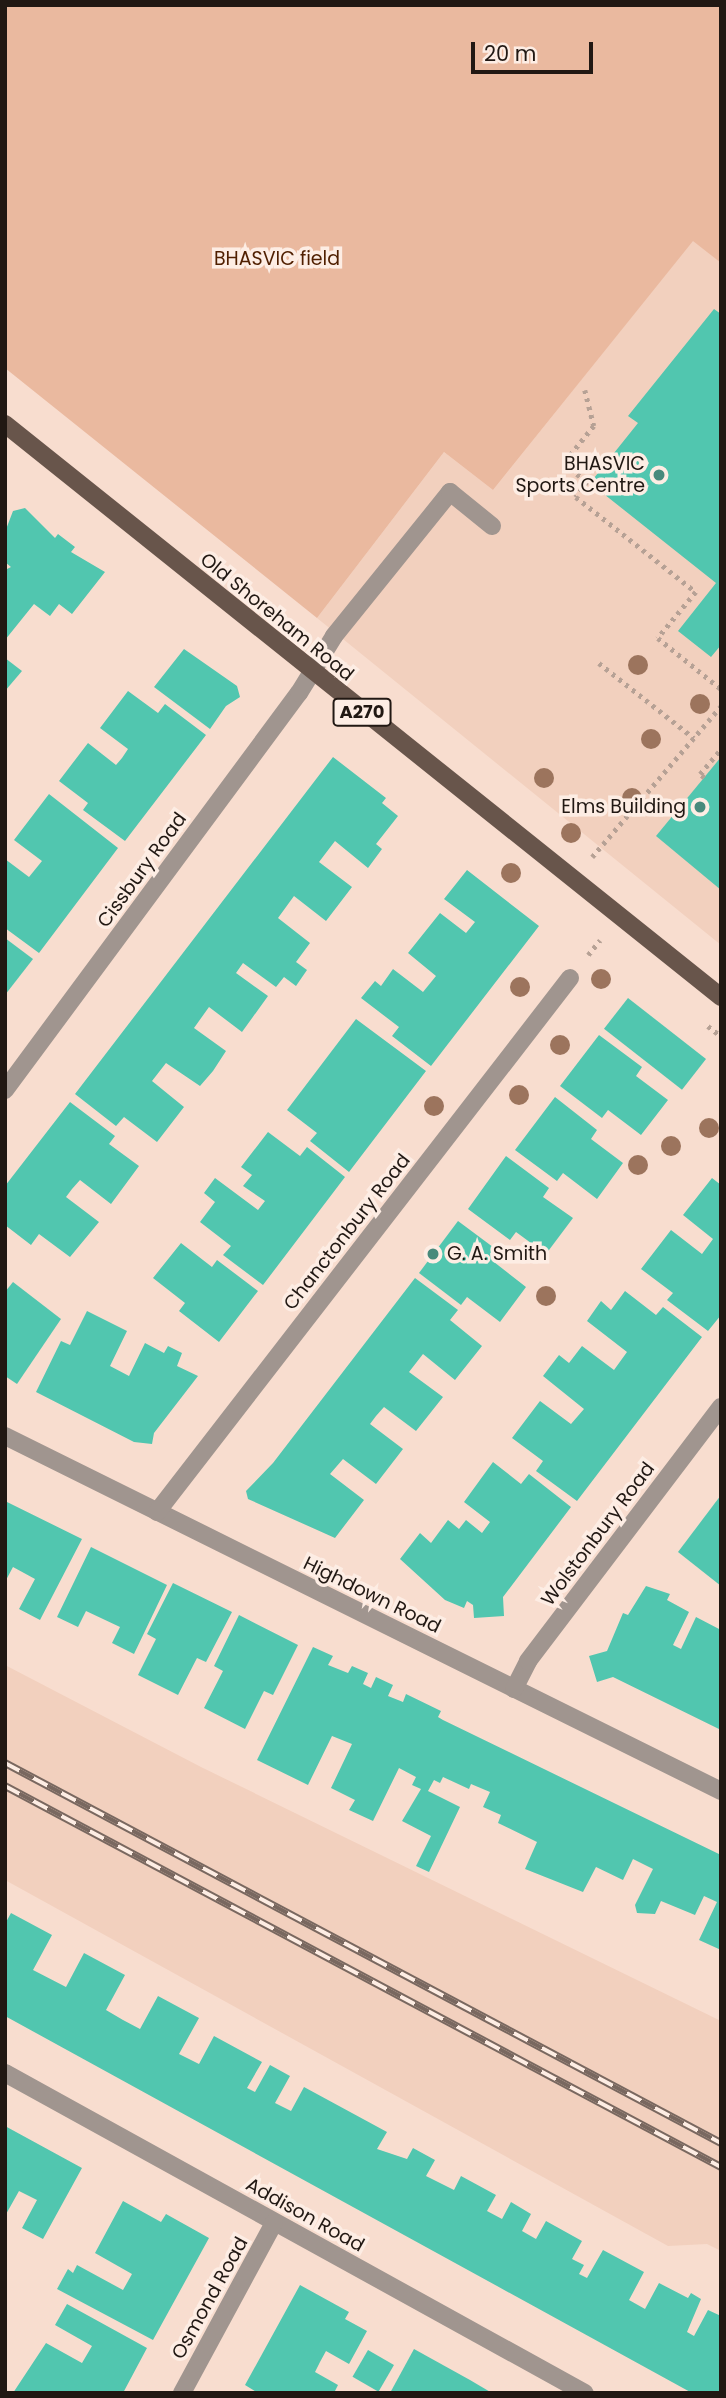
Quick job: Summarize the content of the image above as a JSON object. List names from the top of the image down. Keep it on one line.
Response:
{"streets":{"main road":["Old Shoreham Road","A270"],"street":["Cissbury Road","Chanctonbury Road","Wolstonbury Road","Highdown Road","Addison Road","Osmond Road"]},"crossings":[["Old Shoreham Road","Cissbury Road"],["Chanctonbury Road","Highdown Road"],["Wolstonbury Road","Highdown Road"],["Addison Road","Osmond Road"]],"parks":["BHASVIC field"],"places":["BHASVIC Sports Centre","Elms Building","G. A. Smith"],"scale_bar":"20 m"}
